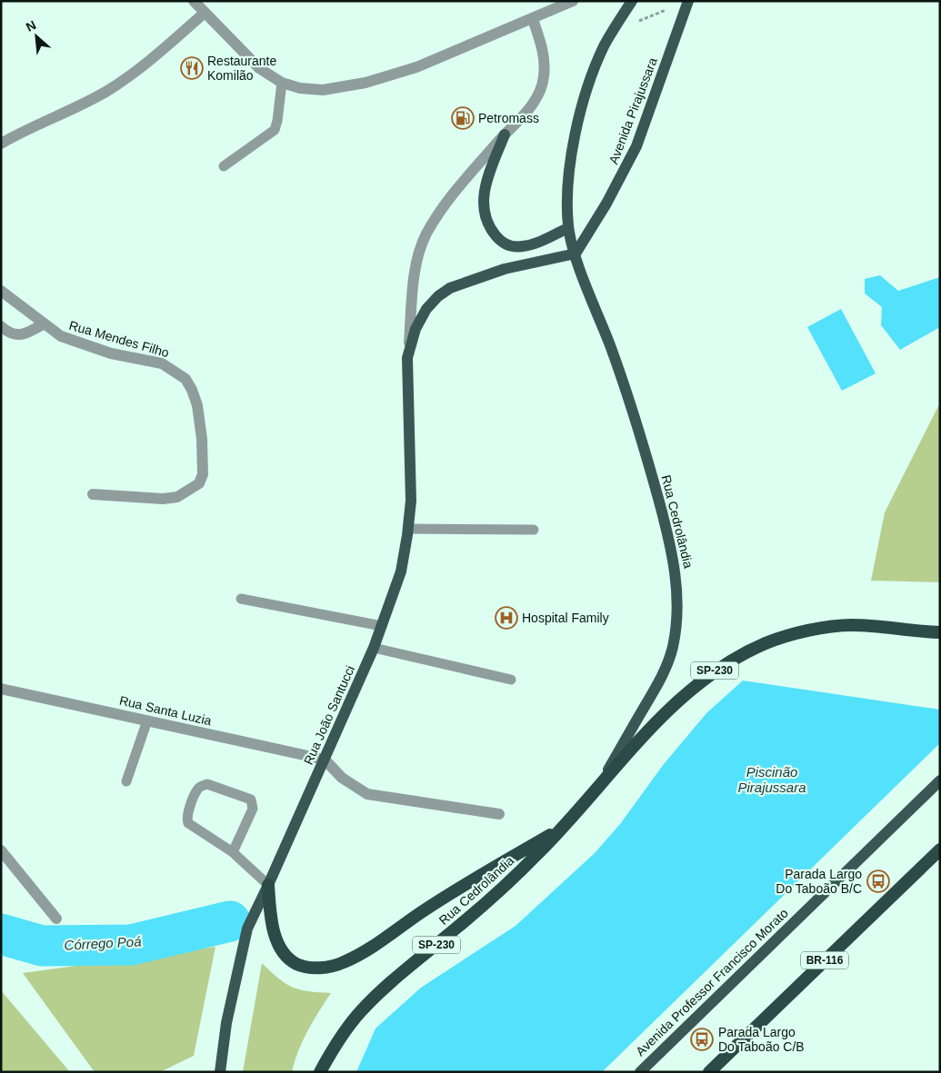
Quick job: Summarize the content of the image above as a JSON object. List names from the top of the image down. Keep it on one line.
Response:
{"streets":{"highway":["Rua Cedrolândia","SP-230","BR-116"],"main road":["Avenida Pirajussara","Rua João Santucci","Avenida Professor Francisco Morato"],"street":["Rua Mendes Filho","Rua Santa Luzia"]},"crossings":[["Avenida Pirajussara","Rua Cedrolândia"],["Avenida Pirajussara","Rua João Santucci"],["Rua Cedrolândia","Rua João Santucci"],["Rua Santa Luzia","Rua João Santucci"]],"water":["Piscinão Pirajussara","Córrego Poá"],"places":{"restaurant":["Restaurante Komilão"],"fuel station":["Petromass"],"hospital":["Hospital Family"],"bus stop":["Parada Largo Do Taboão B/C","Parada Largo Do Taboão C/B"]},"north":"top left"}
